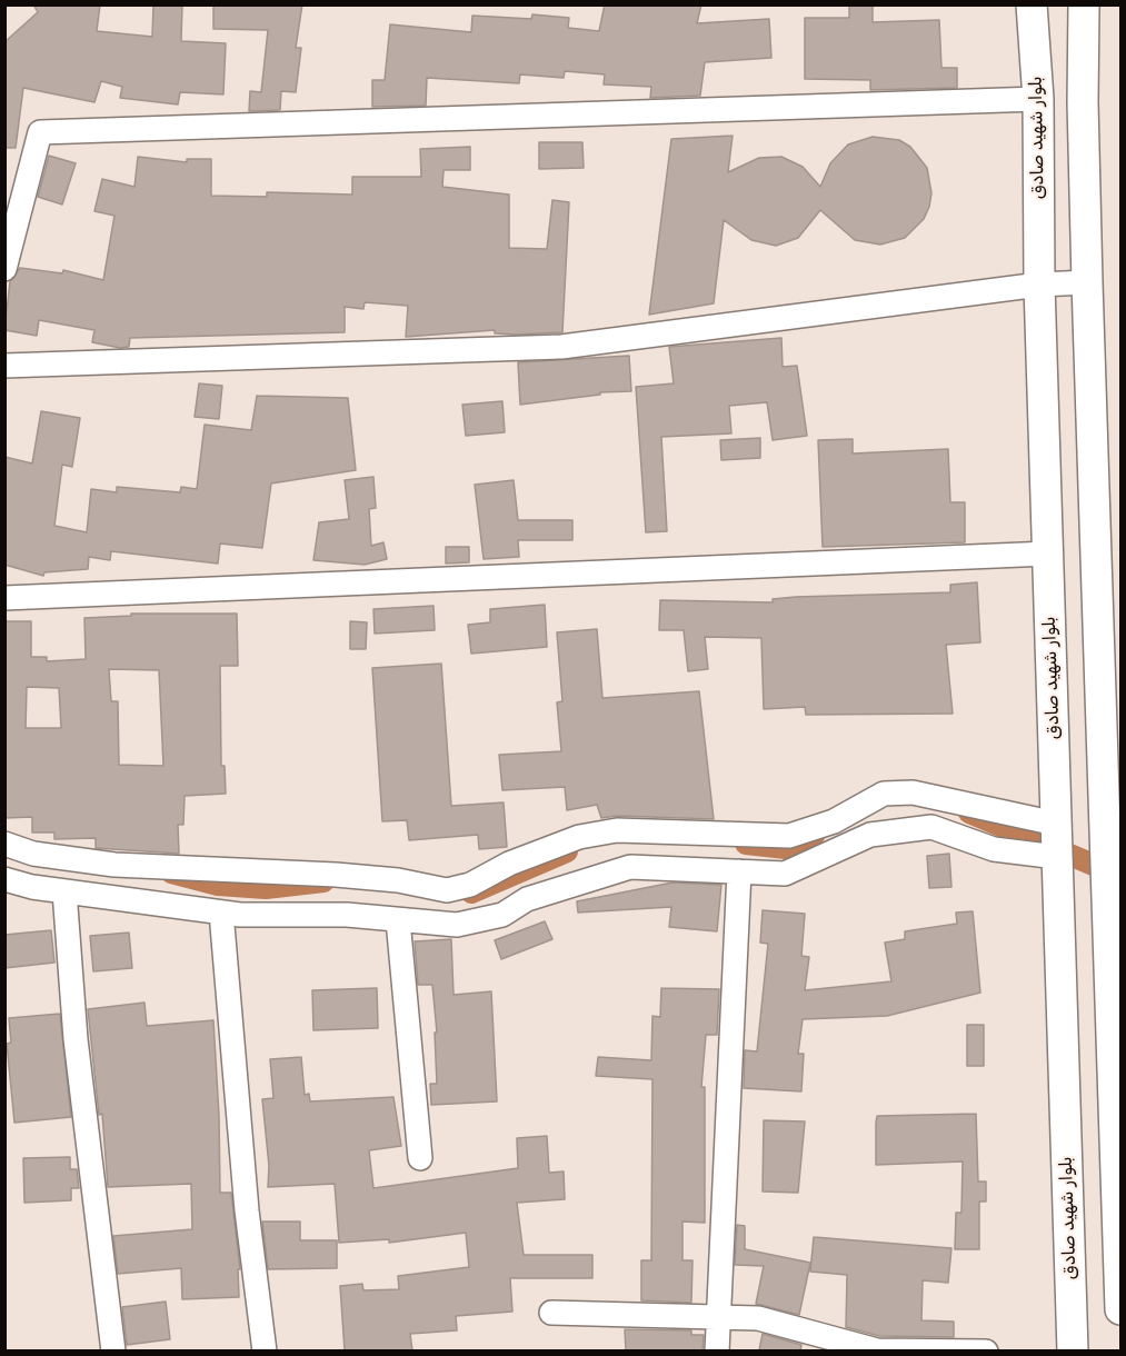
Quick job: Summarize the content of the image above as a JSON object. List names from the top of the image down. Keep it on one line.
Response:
{"streets":{"main road":["بلوار شهید صادق"]}}
